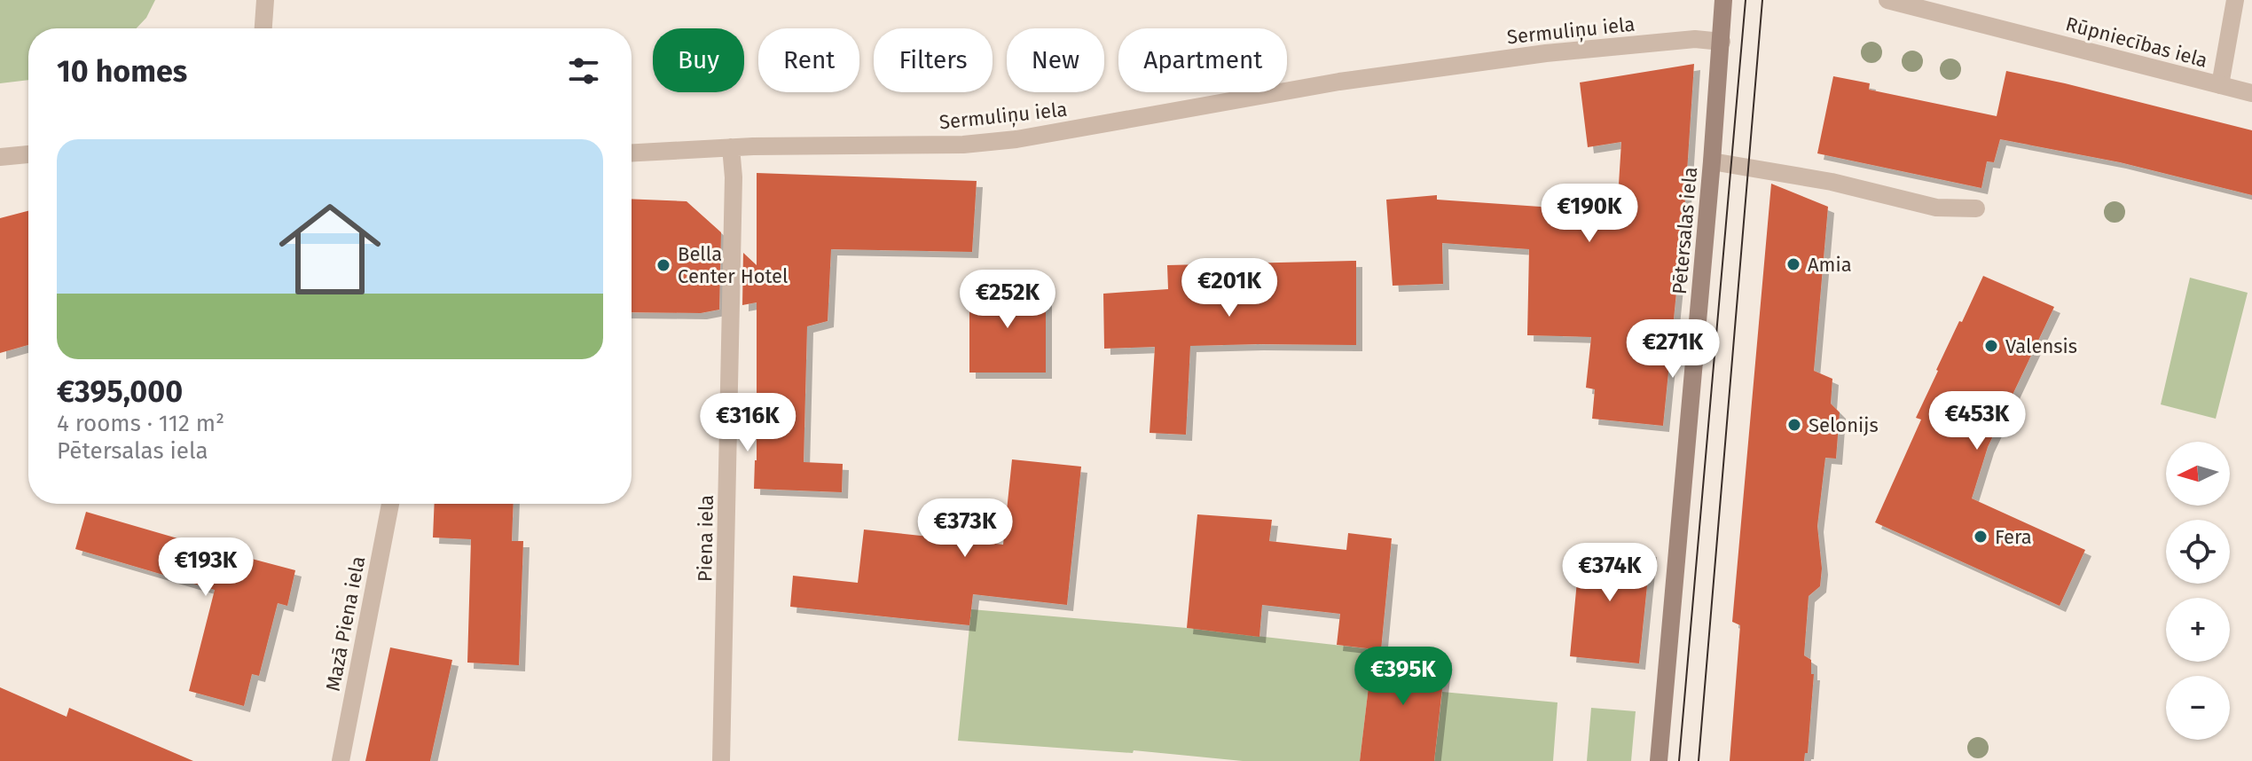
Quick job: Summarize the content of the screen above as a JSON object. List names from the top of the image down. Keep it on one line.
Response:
{"streets":{"street":["Sermuliņu iela","Rūpniecības iela","Pētersalas iela","Piena iela","Mazā Piena iela"]},"crossings":[["Sermuliņu iela","Pētersalas iela"],["Sermuliņu iela","Piena iela"]],"places":["Amia","Bella Center Hotel","Valensis","Selonijs","Fera"],"north":"left","page":{"chip":["Buy","Rent","Filters","New","Apartment"],"heading":"10 homes","list":[{"name":"€395,000","note":"4 rooms · 112 m² · Pētersalas iela"}],"price":["€190K","€201K","€252K","€271K","€453K","€316K","€373K","€193K","€374K","€395K"],"map_buttons":["+","−"]}}
